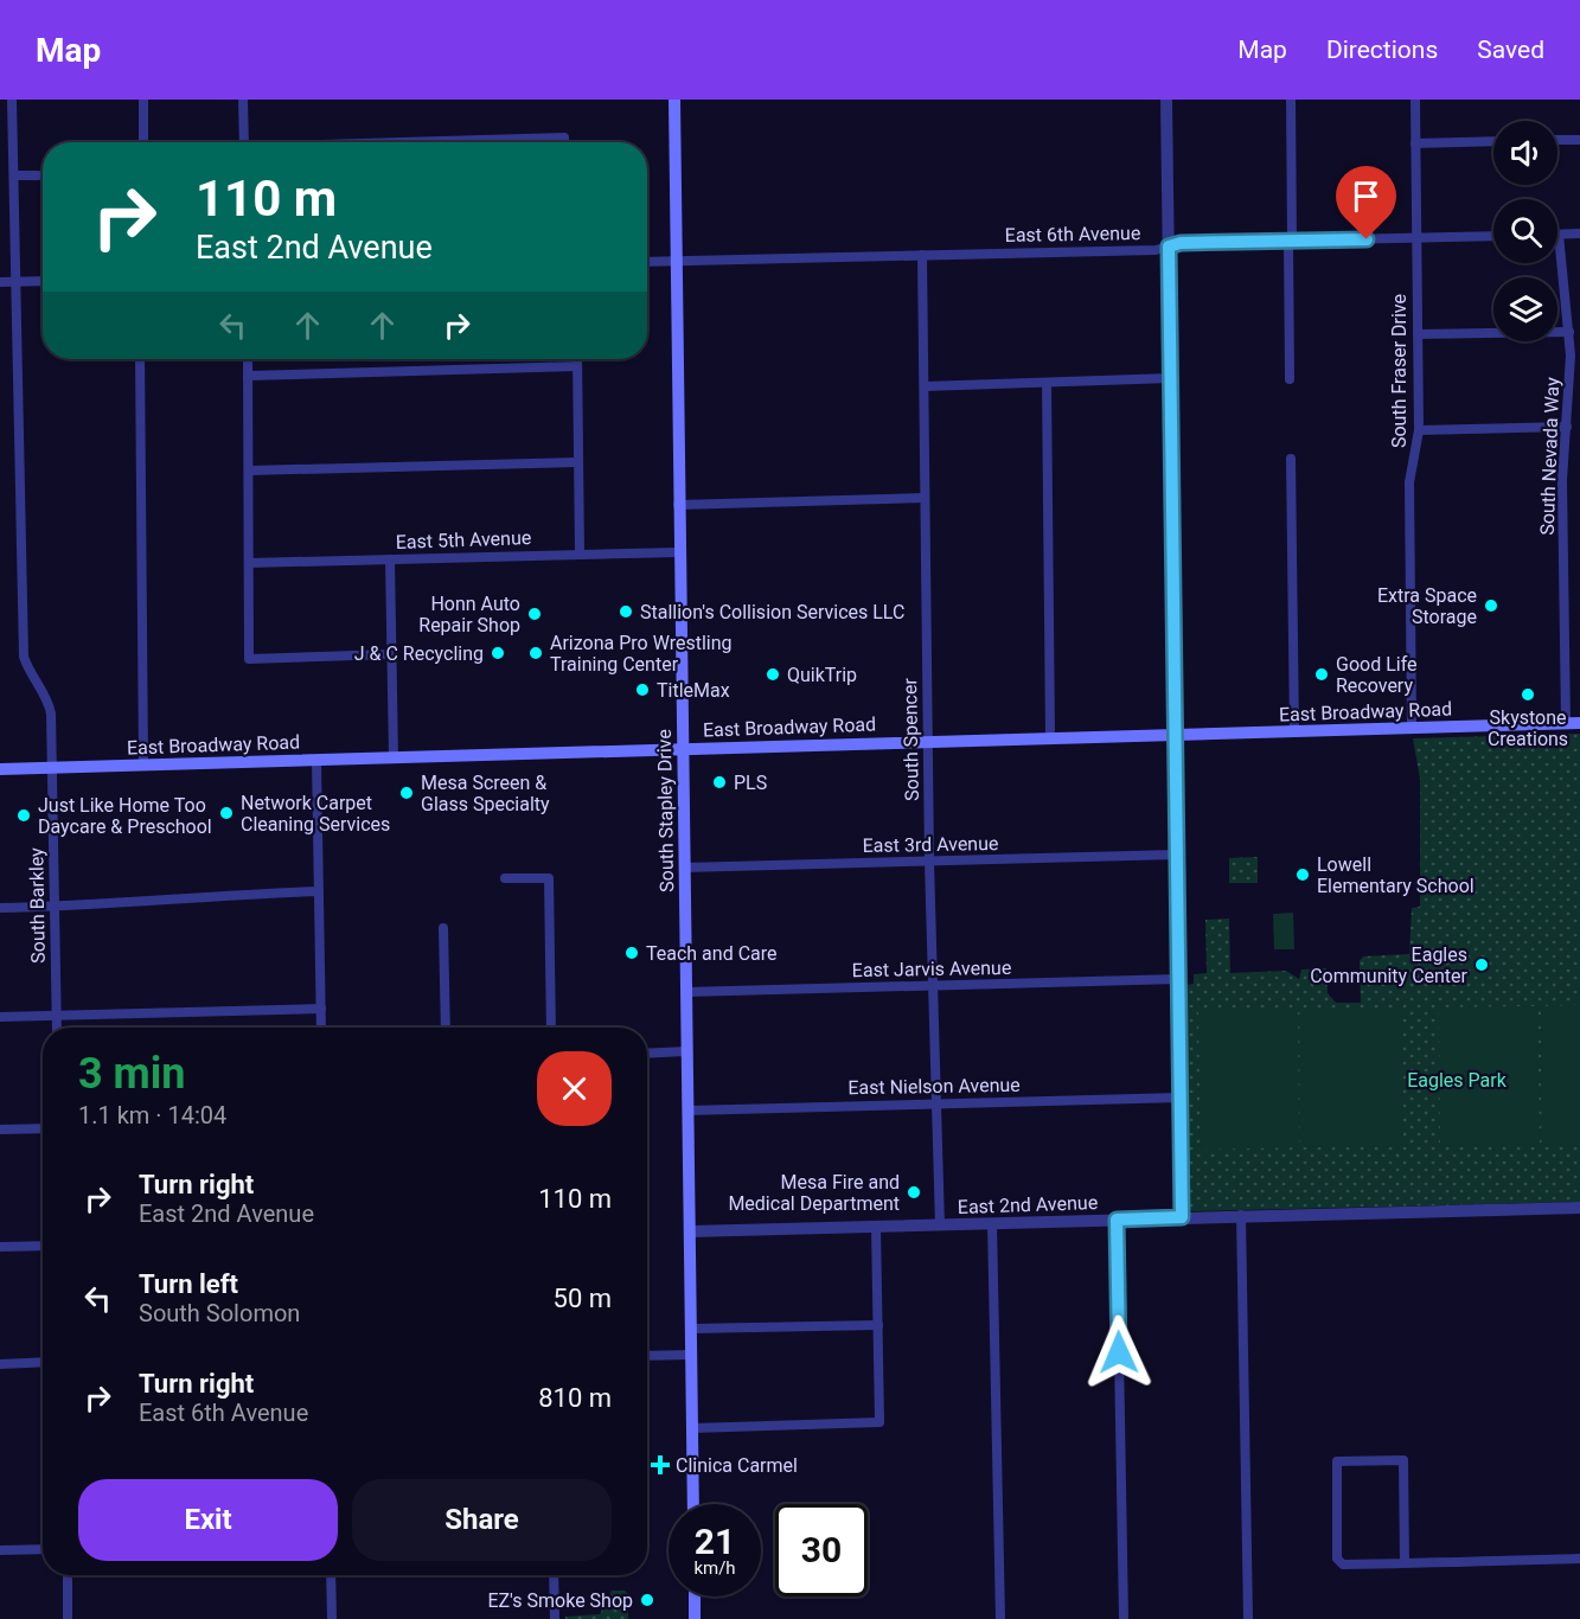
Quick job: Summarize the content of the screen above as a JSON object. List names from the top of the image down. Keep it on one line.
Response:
{"streets":{"main road":["East Broadway Road","South Stapley Drive"],"street":["East 6th Avenue","South Fraser Drive","South Nevada Way","East 5th Avenue","South Spencer","East 3rd Avenue","South Barkley","East Jarvis Avenue","East Nielson Avenue","East 2nd Avenue"]},"crossings":[["East 6th Avenue","South Fraser Drive"],["East 6th Avenue","South Spencer"],["East 6th Avenue","South Stapley Drive"],["South Fraser Drive","East Broadway Road"],["South Nevada Way","East Broadway Road"],["East 5th Avenue","South Stapley Drive"],["East Broadway Road","South Spencer"],["East Broadway Road","South Stapley Drive"],["East Broadway Road","South Barkley"],["South Spencer","East 3rd Avenue"],["South Spencer","East Jarvis Avenue"],["South Spencer","East Nielson Avenue"],["South Spencer","East 2nd Avenue"],["South Stapley Drive","East 3rd Avenue"],["South Stapley Drive","East Jarvis Avenue"],["South Stapley Drive","East Nielson Avenue"],["South Stapley Drive","East 2nd Avenue"]],"parks":["Eagles Park"],"places":{"other":["Extra Space Storage","Stallion's Collision Services LLC","Honn Auto Repair Shop","J & C Recycling","Arizona Pro Wrestling Training Center","QuikTrip","Good Life Recovery","TitleMax","Skystone Creations","PLS","Mesa Screen & Glass Specialty","Network Carpet Cleaning Services","Just Like Home Too Daycare & Preschool","Lowell Elementary School","Teach and Care","Eagles Community Center","Mesa Fire and Medical Department","EZ's Smoke Shop"],"health":["Clinica Carmel"]},"page":{"header":"Map","nav":["Map","Directions","Saved"],"turn":["110 m","East 2nd Avenue"],"heading":["3 min","1.1 km · 14:04"],"list":[{"name":"Turn right","note":"East 2nd Avenue","value":"110 m"},{"name":"Turn left","note":"South Solomon","value":"50 m"},{"name":"Turn right","note":"East 6th Avenue","value":"810 m"}],"buttons":["Exit","Share"],"speed":"21 km/h","limit":"30"}}
